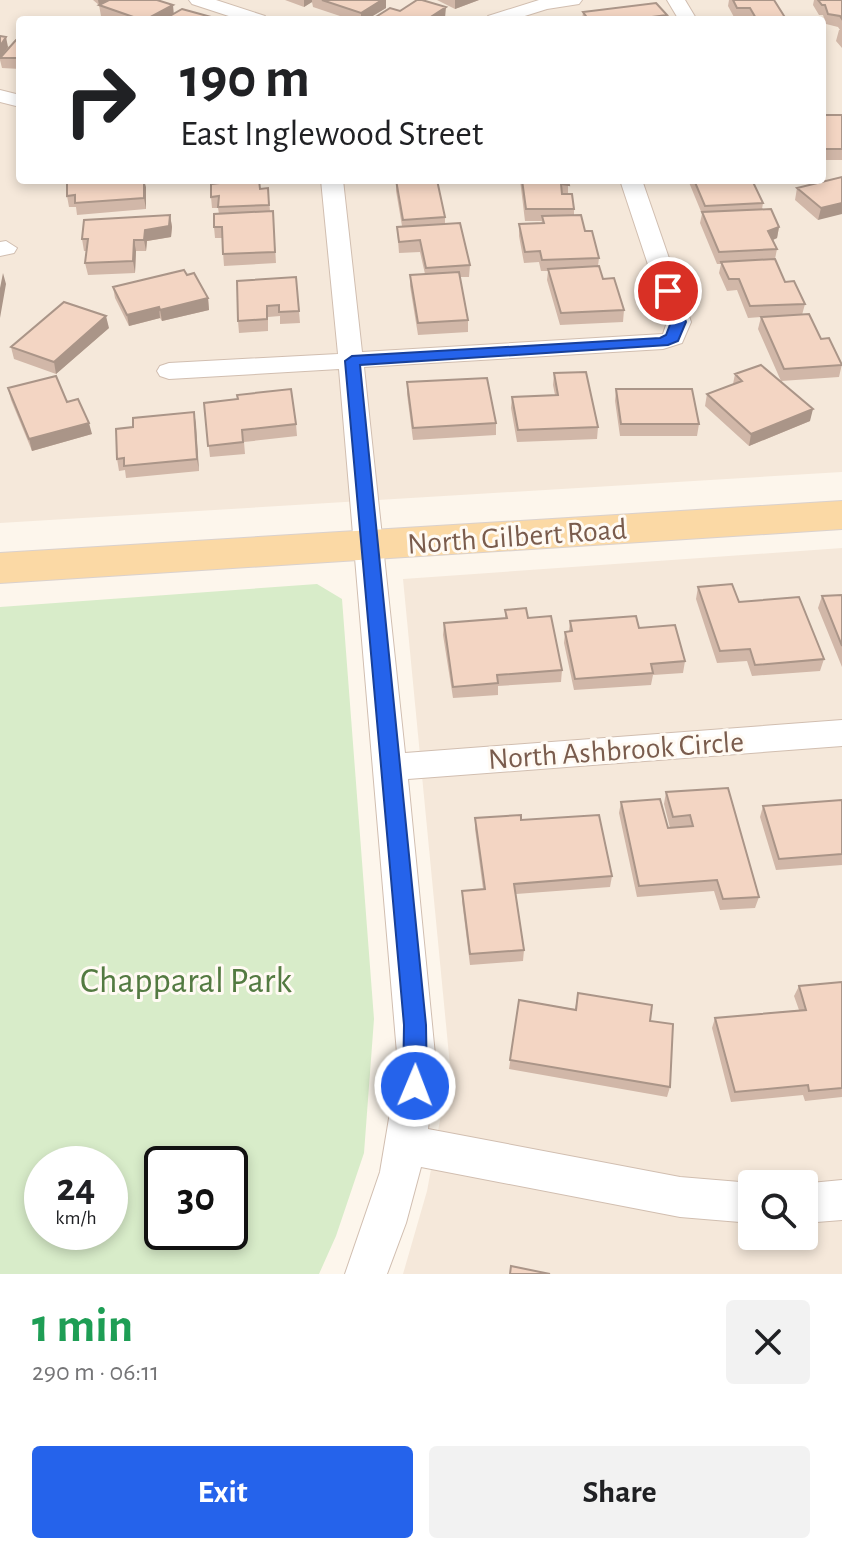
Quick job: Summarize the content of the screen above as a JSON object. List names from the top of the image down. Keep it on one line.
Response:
{"streets":{"main road":["North Gilbert Road"],"street":["North Ashbrook Circle"]},"parks":["Chapparal Park"],"page":{"turn":["190 m","East Inglewood Street"],"speed":"24 km/h","limit":"30","heading":["1 min","290 m · 06:11"],"buttons":["Exit","Share"]}}
